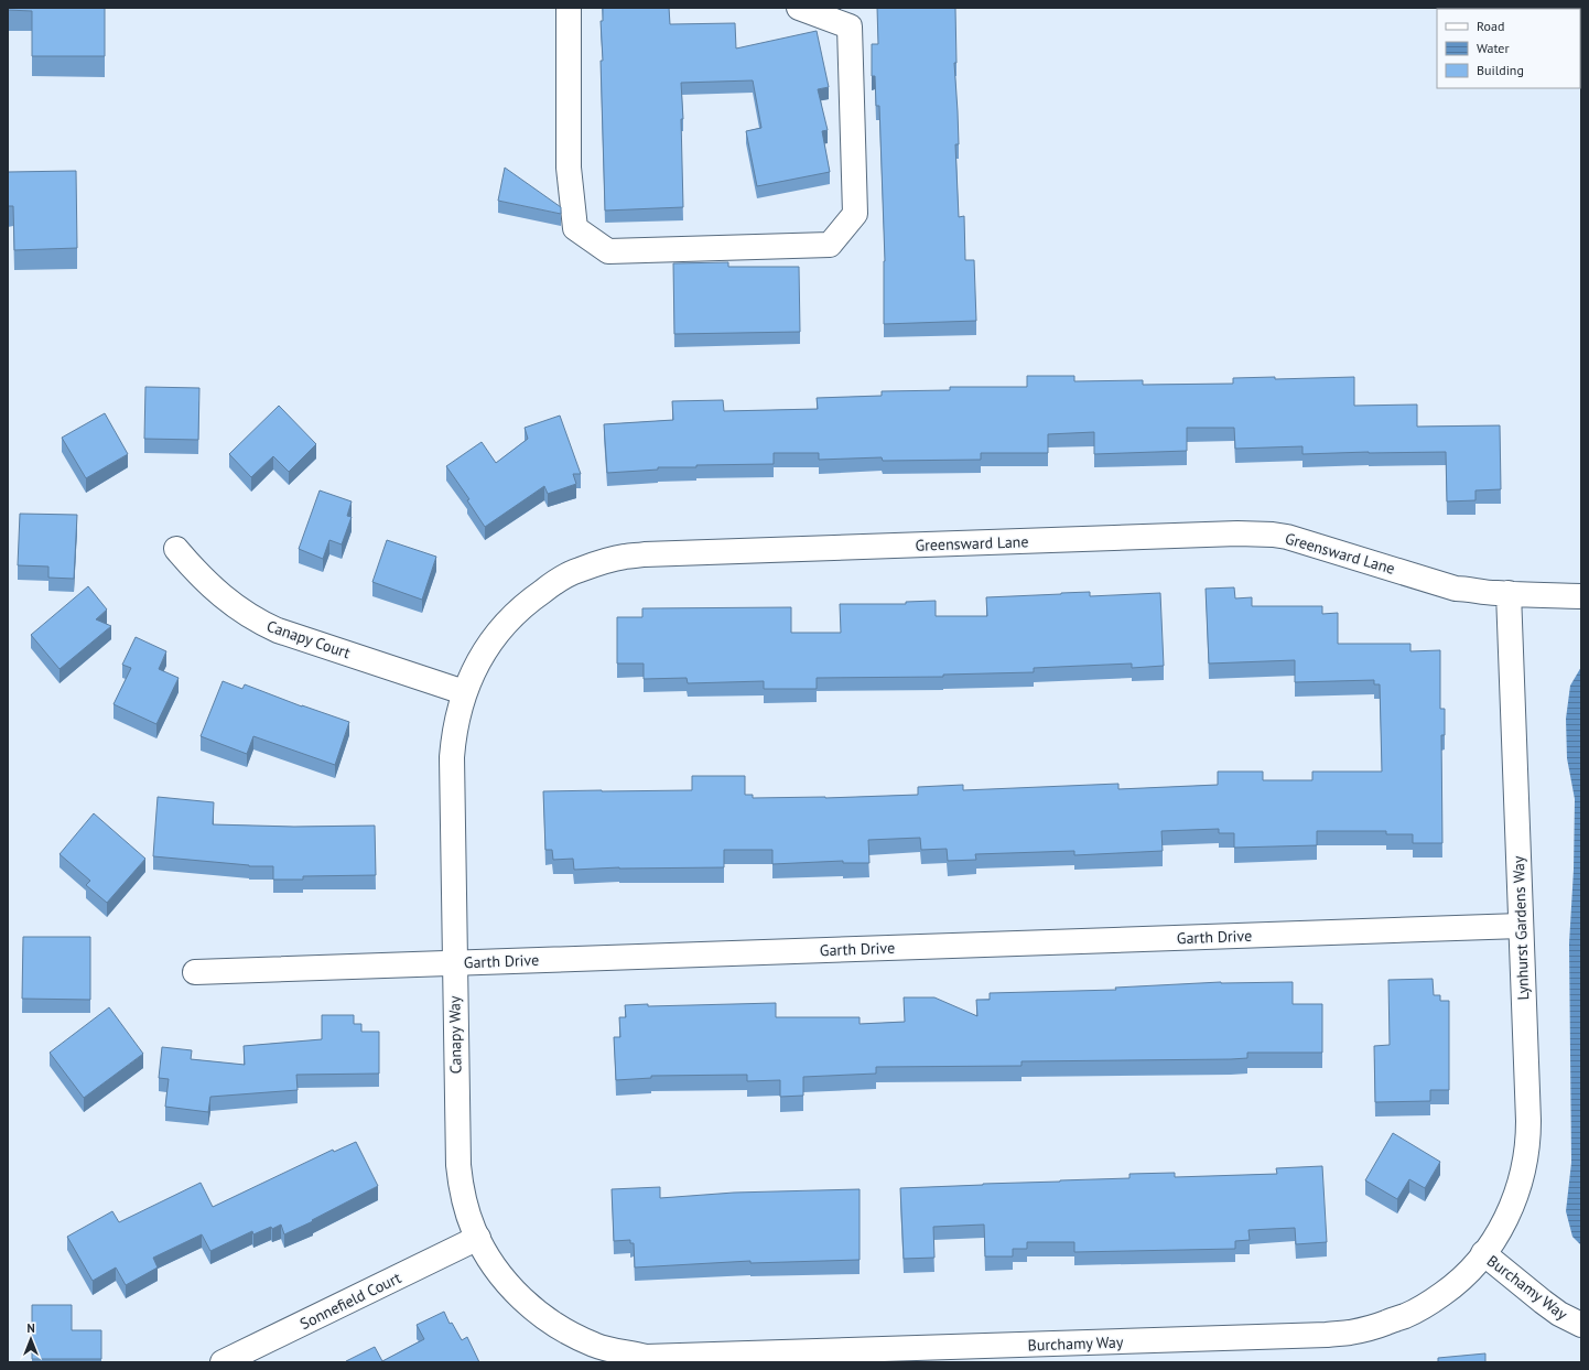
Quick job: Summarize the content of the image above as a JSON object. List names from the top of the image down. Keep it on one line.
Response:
{"streets":{"street":["Greensward Lane","Canapy Court","Lynhurst Gardens Way","Garth Drive","Canapy Way","Burchamy Way","Sonnefield Court"]},"crossings":[["Greensward Lane","Canapy Court"],["Greensward Lane","Lynhurst Gardens Way"],["Greensward Lane","Canapy Way"],["Lynhurst Gardens Way","Garth Drive"],["Lynhurst Gardens Way","Burchamy Way"],["Garth Drive","Canapy Way"],["Canapy Way","Burchamy Way"],["Canapy Way","Sonnefield Court"]],"legend":["Road","Water","Building"],"north":"top"}
